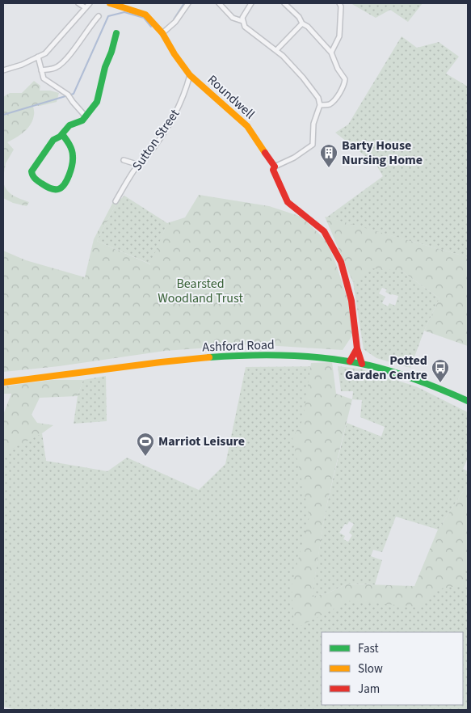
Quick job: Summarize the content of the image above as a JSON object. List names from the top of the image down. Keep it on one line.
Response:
{"streets":{"street":["Roundwell","Sutton Street","Ashford Road"]},"crossings":[["Roundwell","Sutton Street"],["Roundwell","Ashford Road"]],"parks":["Bearsted Woodland Trust"],"places":{"building":["Barty House Nursing Home"],"bus stop":["Potted Garden Centre"],"sports":["Marriot Leisure"]},"legend":["Fast","Slow","Jam"]}
